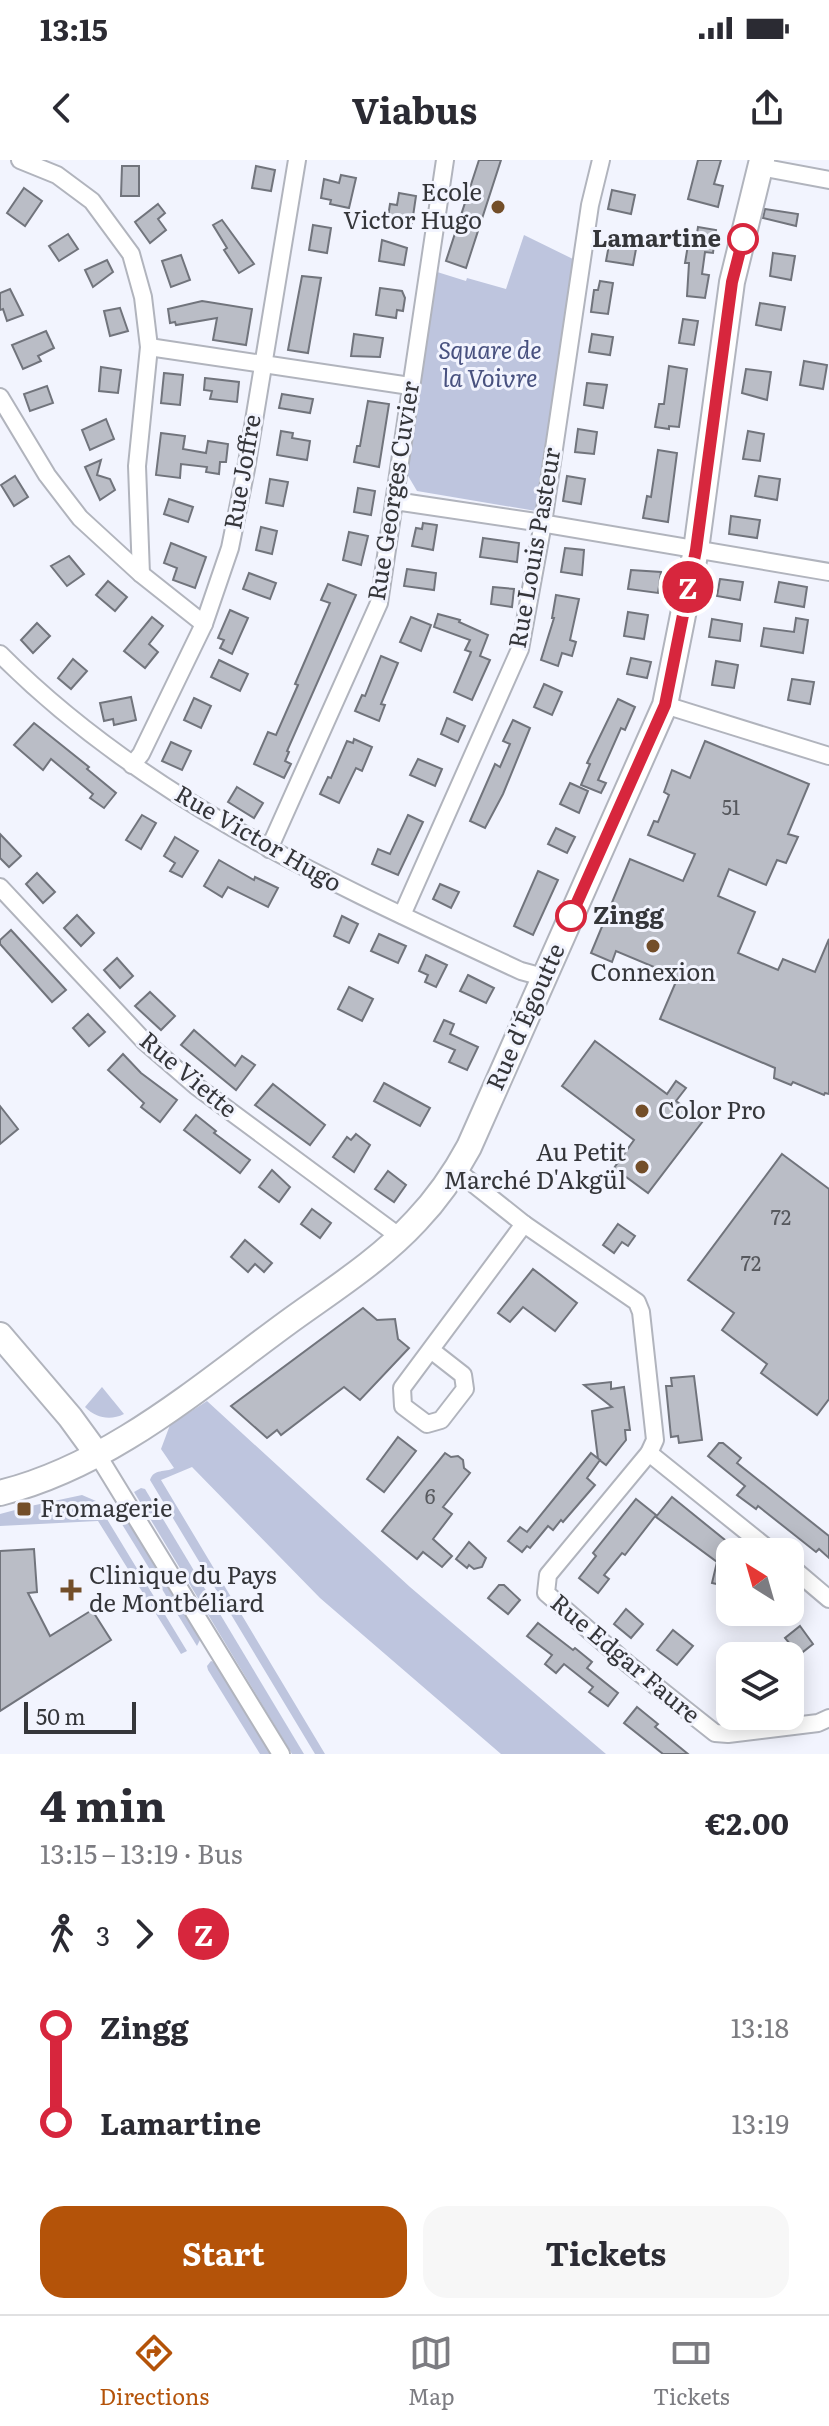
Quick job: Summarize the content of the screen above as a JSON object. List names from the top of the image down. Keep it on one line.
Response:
{"streets":{"main road":["Rue d'Égoutte"],"street":["Rue Joffre","Rue Georges Cuvier","Rue Louis Pasteur","Rue Victor Hugo","Rue Viette","Rue Edgar Faure"]},"crossings":[["Rue Joffre","Rue Victor Hugo"],["Rue Georges Cuvier","Rue Victor Hugo"],["Rue Louis Pasteur","Rue Victor Hugo"],["Rue Victor Hugo","Rue d'Égoutte"],["Rue d'Égoutte","Rue Viette"]],"parks":["Square de la Voivre"],"places":{"other":["Ecole Victor Hugo","Lamartine","Zingg","Connexion","Color Pro","Au Petit Marché D'Akgül"],"transit":["Fromagerie"],"health":["Clinique du Pays de Montbéliard"]},"lines":["bus line Z"],"house_numbers":["51","72","72","6"],"scale_bar":"50 m","north":"top left","page":{"status":"13:15","header":"Viabus","on_map":"Z","scale":"50 m","heading":["4 min","13:15 – 13:19 · Bus","€2.00"],"legs":["3","Z"],"list":[{"name":"Zingg","value":"13:18"},{"name":"Lamartine","value":"13:19"}],"buttons":["Start","Tickets"],"tabs":["Directions","Map","Tickets"]}}
